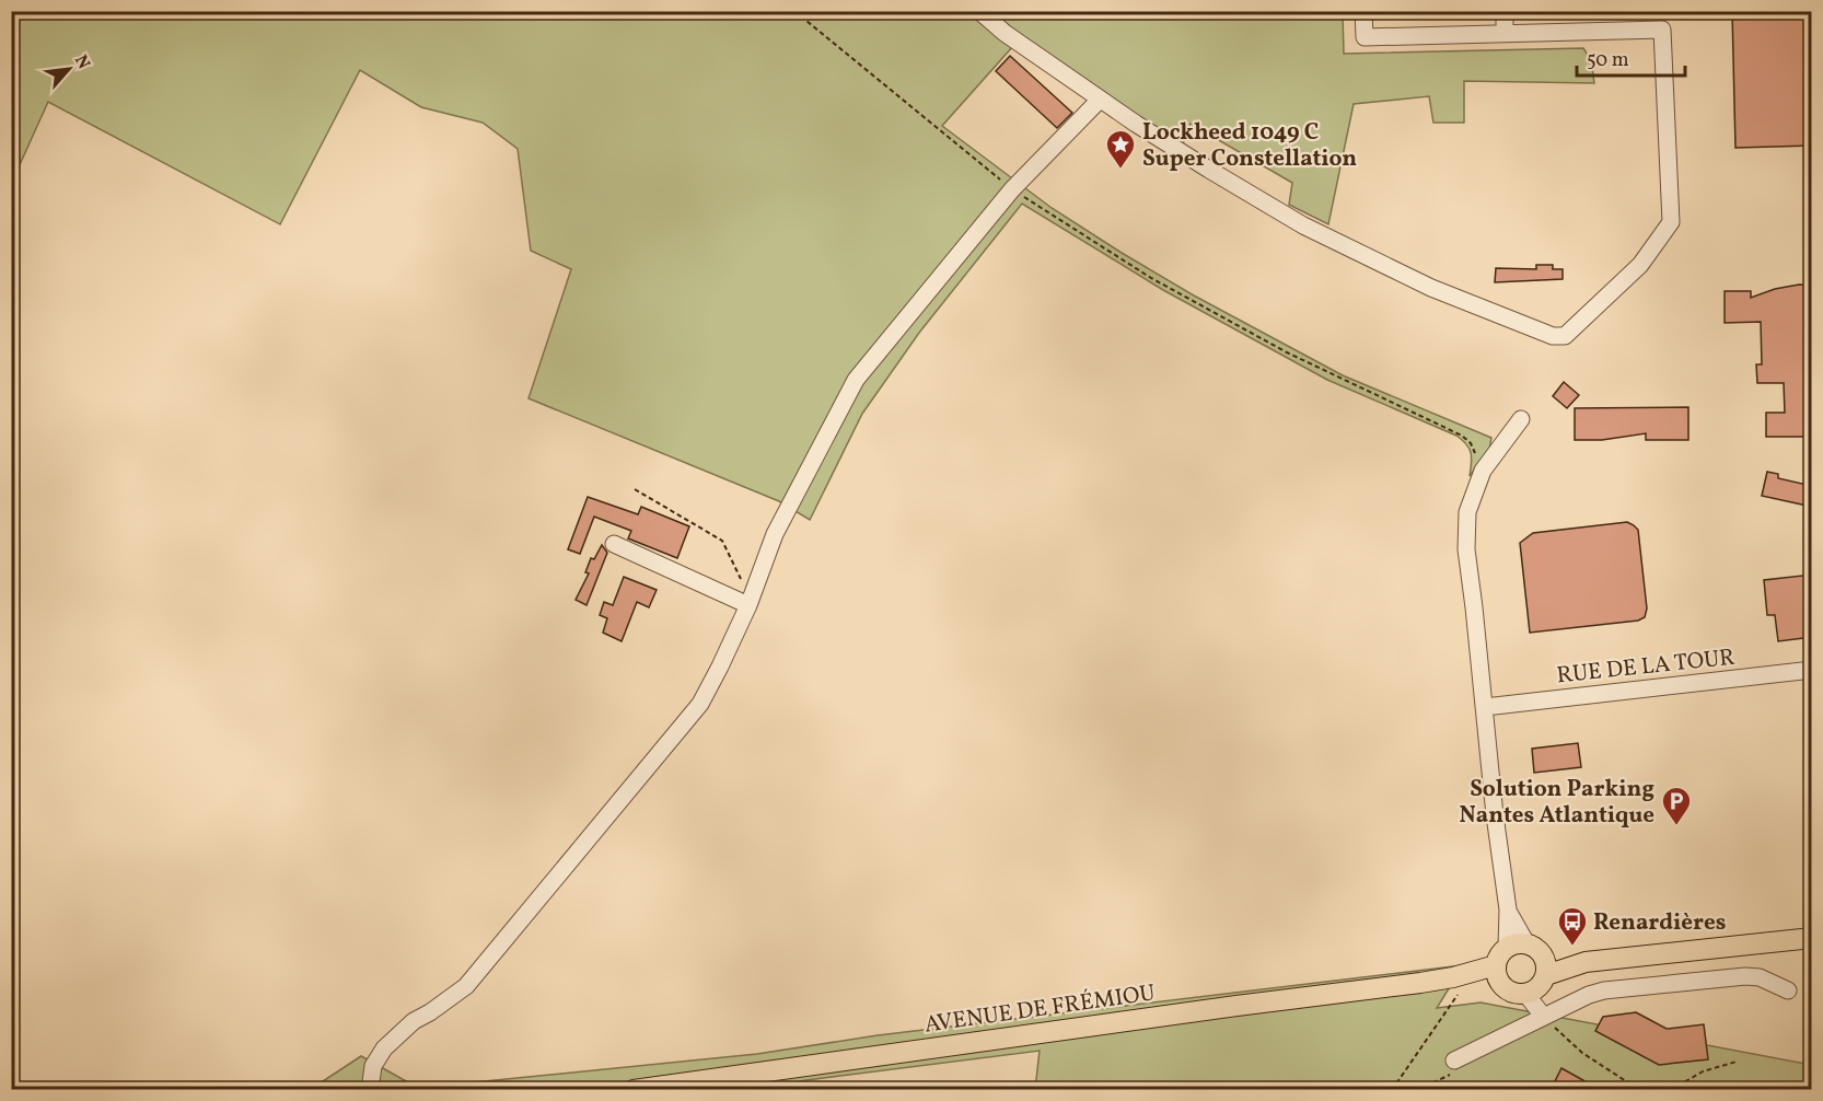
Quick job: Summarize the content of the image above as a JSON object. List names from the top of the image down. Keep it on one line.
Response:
{"streets":{"main road":["AVENUE DE FRÉMIOU"],"street":["RUE DE LA TOUR"]},"places":{"place":["Lockheed 1049 C Super Constellation"],"parking":["Solution Parking Nantes Atlantique"],"bus stop":["Renardières"]},"scale_bar":"50 m","north":"top right"}
